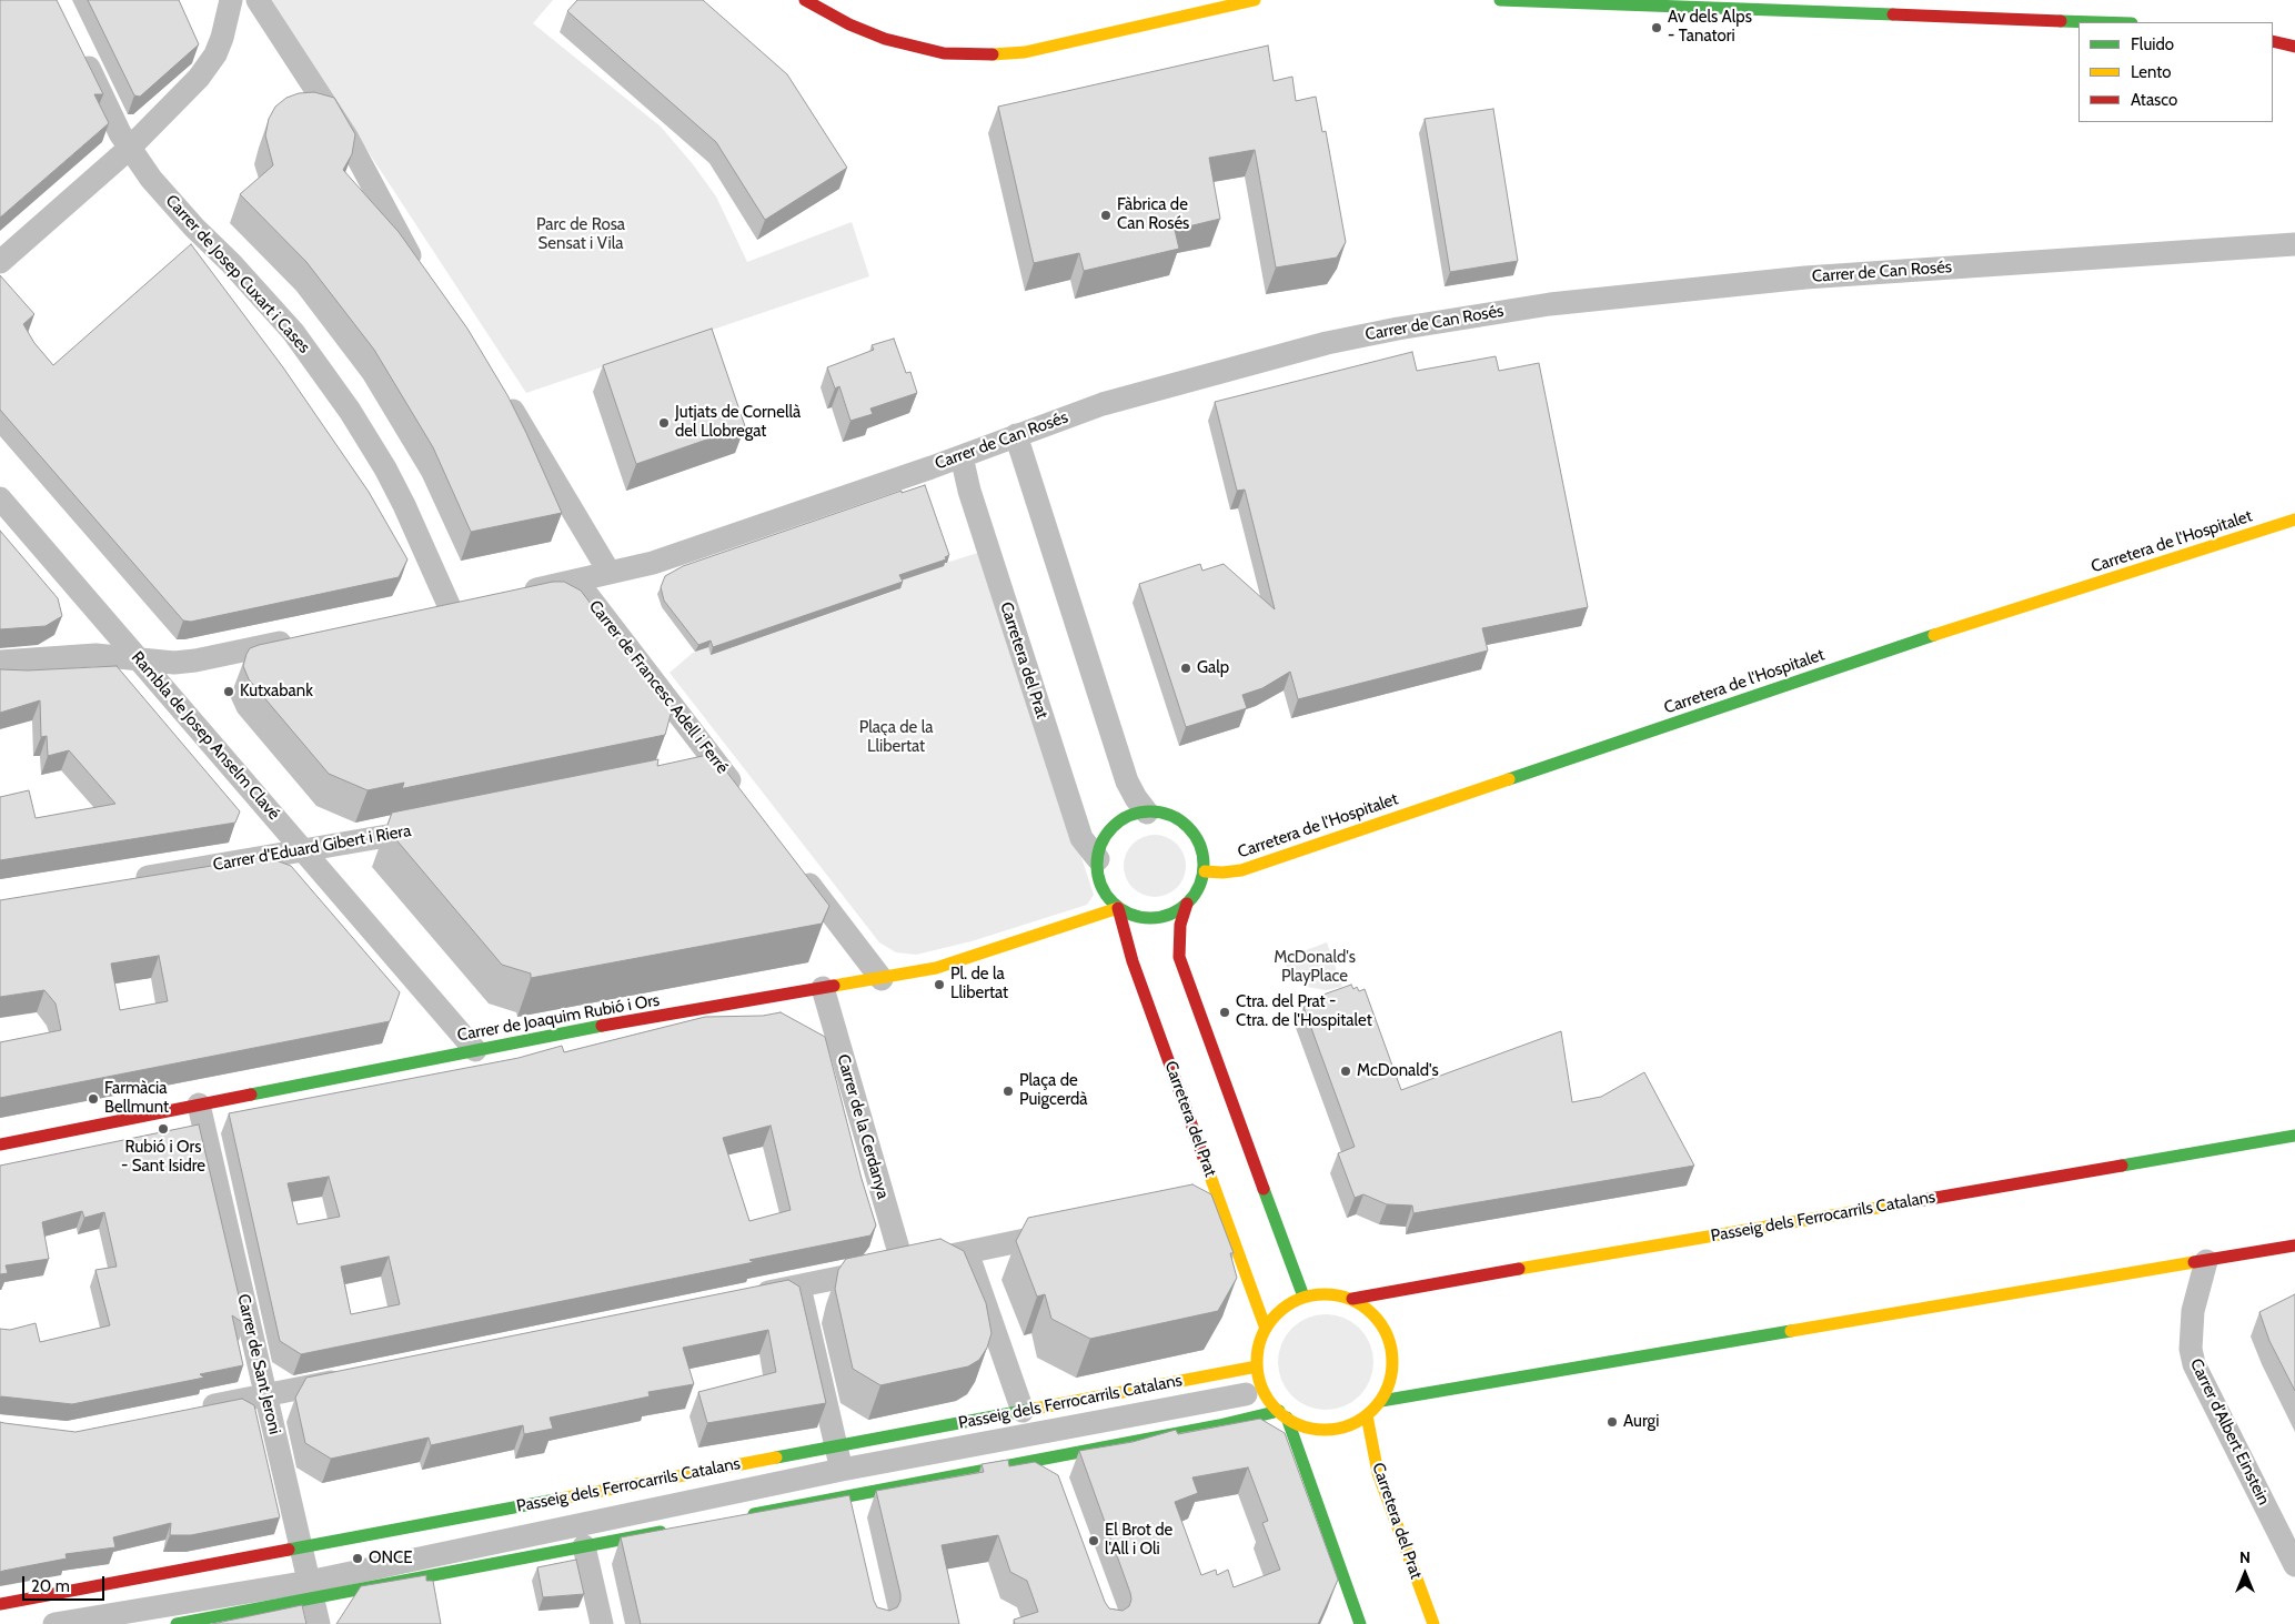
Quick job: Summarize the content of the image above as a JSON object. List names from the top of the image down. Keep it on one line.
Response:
{"streets":{"street":["Carrer de Can Rosés","Carrer de Josep Cuxart i Cases","Carretera de l'Hospitalet","Carretera del Prat","Carrer de Francesc Adell i Ferré","Rambla de Josep Anselm Clavé","Carrer d'Eduard Gibert i Riera","Carrer de Joaquim Rubió i Ors","Carrer de la Cerdanya","Passeig dels Ferrocarrils Catalans","Carrer de Sant Jeroni","Carrer d'Albert Einstein"]},"crossings":[["Carrer de Can Rosés","Carretera del Prat"],["Carrer de Can Rosés","Carrer de Francesc Adell i Ferré"],["Carretera de l'Hospitalet","Carretera del Prat"],["Carretera de l'Hospitalet","Carrer de Joaquim Rubió i Ors"],["Carretera del Prat","Carrer de Joaquim Rubió i Ors"],["Carretera del Prat","Passeig dels Ferrocarrils Catalans"],["Rambla de Josep Anselm Clavé","Carrer d'Eduard Gibert i Riera"],["Rambla de Josep Anselm Clavé","Carrer de Joaquim Rubió i Ors"],["Carrer de Joaquim Rubió i Ors","Carrer de la Cerdanya"],["Carrer de Joaquim Rubió i Ors","Carrer de Sant Jeroni"],["Passeig dels Ferrocarrils Catalans","Carrer de Sant Jeroni"]],"parks":["Parc de Rosa Sensat i Vila","Plaça de la Llibertat","McDonald's PlayPlace"],"places":["Av dels Alps - Tanatori","Fàbrica de Can Rosés","Jutjats de Cornellà del Llobregat","Galp","Kutxabank","Pl. de la Llibertat","Ctra. del Prat - Ctra. de l'Hospitalet","McDonald's","Plaça de Puigcerdà","Farmàcia Bellmunt","Rubió i Ors - Sant Isidre","Aurgi","El Brot de l'All i Oli","ONCE"],"legend":["Fluido","Lento","Atasco"],"scale_bar":"20 m","north":"top"}
